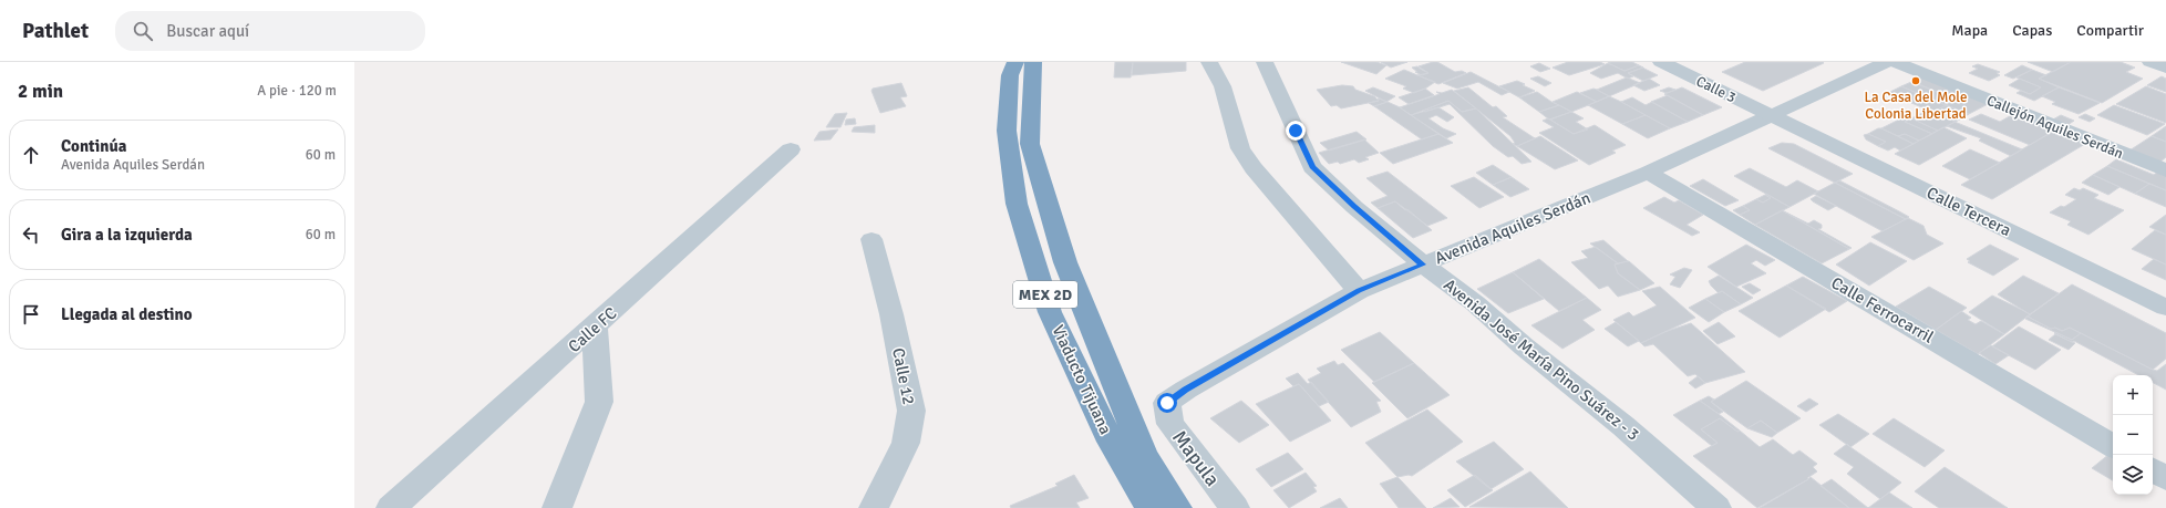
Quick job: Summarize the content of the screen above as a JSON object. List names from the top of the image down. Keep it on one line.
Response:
{"streets":{"highway":["MEX 2D","Viaducto Tijuana"],"street":["Calle 3","Callejón Aquiles Serdán","Calle Tercera","Avenida Aquiles Serdán","Calle Ferrocarril","Calle FC","Avenida José María Pino Suárez - 3","Calle 12","Mapula"]},"crossings":[["Calle 3","Calle Tercera"],["Calle 3","Avenida Aquiles Serdán"],["Calle Tercera","Avenida Aquiles Serdán"],["Avenida Aquiles Serdán","Calle Ferrocarril"],["Avenida Aquiles Serdán","Avenida José María Pino Suárez - 3"],["Avenida Aquiles Serdán","Mapula"]],"places":["La Casa del Mole Colonia Libertad"],"page":{"header":"Pathlet","search":"Buscar aquí","nav":["Mapa","Capas","Compartir"],"heading":["2 min","A pie · 120 m"],"list":[["Continúa","Avenida Aquiles Serdán","60 m"],["Gira a la izquierda","60 m"],"Llegada al destino"],"map_buttons":["+","−"]}}
